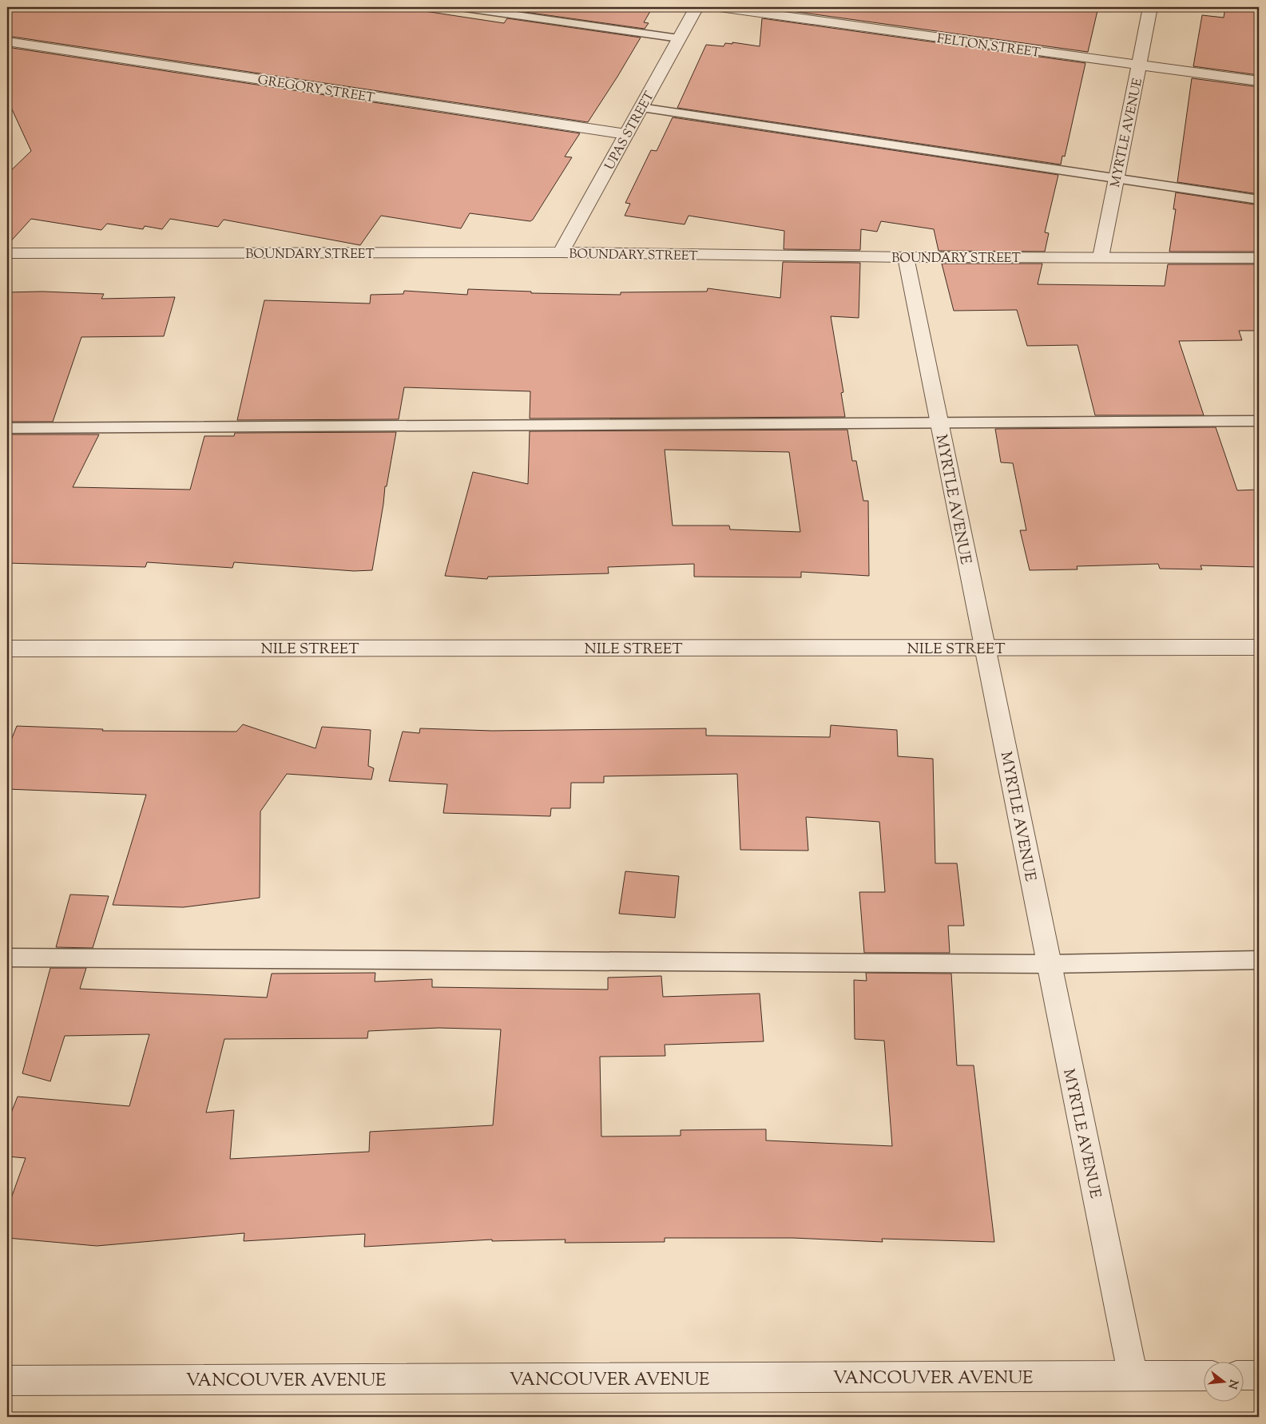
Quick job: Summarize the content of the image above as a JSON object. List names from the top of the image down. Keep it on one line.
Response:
{"streets":{"street":["FELTON STREET","GREGORY STREET","UPAS STREET","MYRTLE AVENUE","BOUNDARY STREET","NILE STREET","VANCOUVER AVENUE"]},"crossings":[["FELTON STREET","MYRTLE AVENUE"],["GREGORY STREET","UPAS STREET"],["UPAS STREET","BOUNDARY STREET"],["MYRTLE AVENUE","BOUNDARY STREET"],["MYRTLE AVENUE","NILE STREET"],["MYRTLE AVENUE","VANCOUVER AVENUE"]],"north":"right"}
